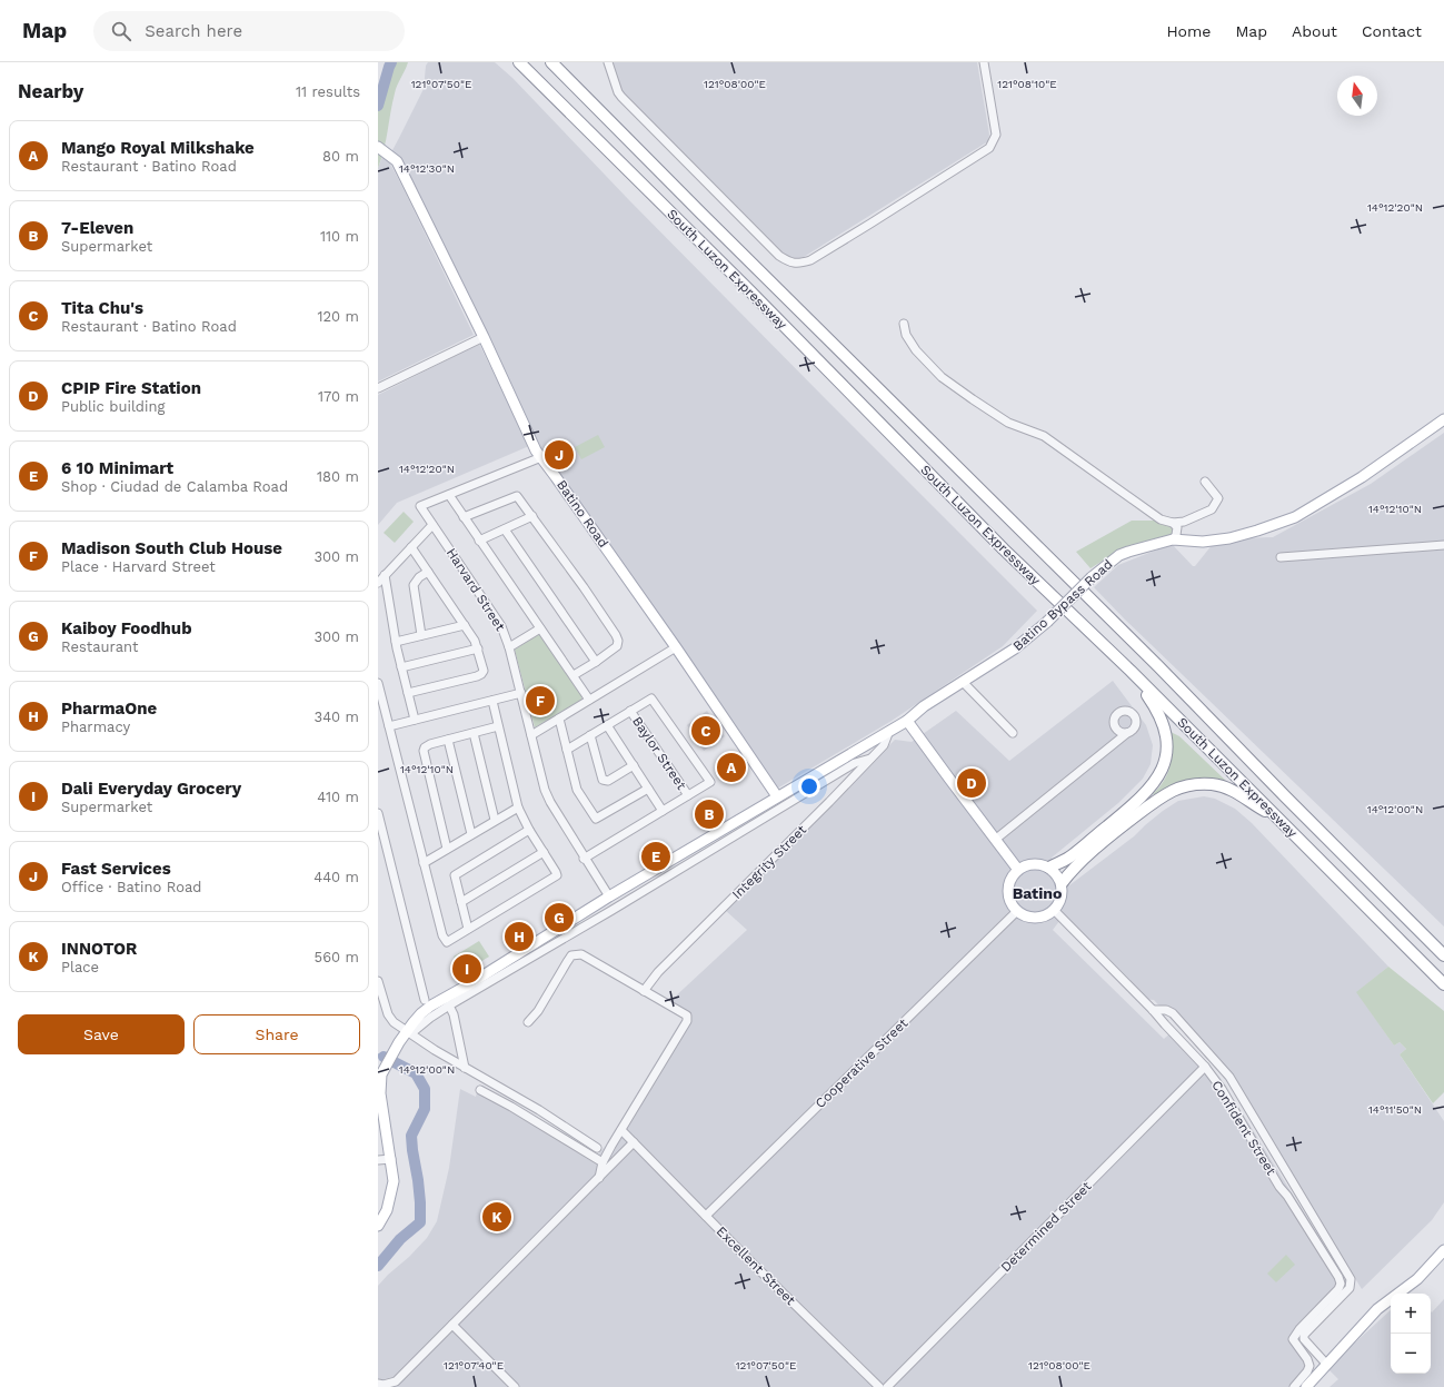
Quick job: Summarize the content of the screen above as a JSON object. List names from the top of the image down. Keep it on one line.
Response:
{"streets":{"highway":["South Luzon Expressway"],"main road":["Batino Road","Batino Bypass Road"],"street":["Harvard Street","Baylor Street","Integrity Street","Cooperative Street","Confident Street","Determined Street","Excellent Street"]},"crossings":[["Batino Road","Batino Bypass Road"],["Harvard Street","Batino Bypass Road"],["Batino Bypass Road","Integrity Street"],["Cooperative Street","Confident Street"],["Cooperative Street","Excellent Street"],["Confident Street","Determined Street"]],"districts":["Batino"],"north":"top","page":{"header":"Map","search":"Search here","nav":["Home","Map","About","Contact"],"heading":["Nearby","11 results"],"list":[{"mark":"A","name":"Mango Royal Milkshake","note":"Restaurant · Batino Road","value":"80 m"},{"mark":"B","name":"7-Eleven","note":"Supermarket","value":"110 m"},{"mark":"C","name":"Tita Chu's","note":"Restaurant · Batino Road","value":"120 m"},{"mark":"D","name":"CPIP Fire Station","note":"Public building","value":"170 m"},{"mark":"E","name":"6 10 Minimart","note":"Shop · Ciudad de Calamba Road","value":"180 m"},{"mark":"F","name":"Madison South Club House","note":"Place · Harvard Street","value":"300 m"},{"mark":"G","name":"Kaiboy Foodhub","note":"Restaurant","value":"300 m"},{"mark":"H","name":"PharmaOne","note":"Pharmacy","value":"340 m"},{"mark":"I","name":"Dali Everyday Grocery","note":"Supermarket","value":"410 m"},{"mark":"J","name":"Fast Services","note":"Office · Batino Road","value":"440 m"},{"mark":"K","name":"INNOTOR","note":"Place","value":"560 m"}],"pins":["J","F","C","A","D","B","E","G","H","I","K"],"buttons":["Save","Share"],"map_buttons":["+","−"]},"coordinates":["121°07'50\"E","121°08'00\"E","121°08'10\"E","14°12'30\"N","14°12'20\"N","14°12'10\"N","14°12'00\"N","14°11'50\"N","121°07'40\"E"]}
